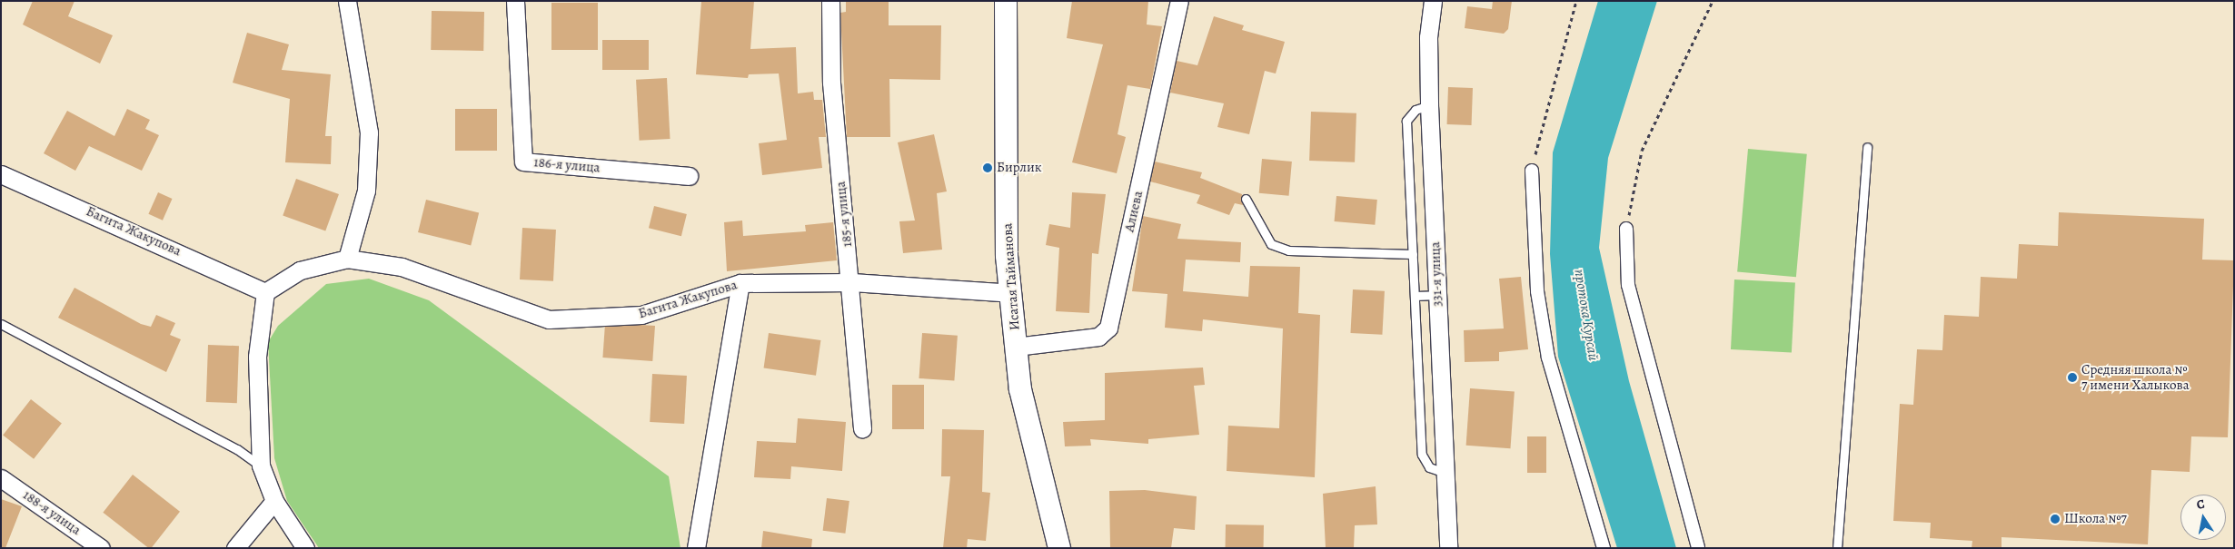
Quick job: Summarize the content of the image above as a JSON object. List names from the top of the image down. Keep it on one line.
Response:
{"streets":{"street":["186-я улица","Алиева","185-я улица","Багита Жакупова","331-я улица","Исатая Тайманова","188-я улица"]},"crossings":[["Алиева","Исатая Тайманова"],["185-я улица","Багита Жакупова"],["Багита Жакупова","Исатая Тайманова"]],"water":["протока Курсай"],"places":["Бирлик","Средняя школа № 7 имени Халыкова","Школа №7"],"north":"top"}
